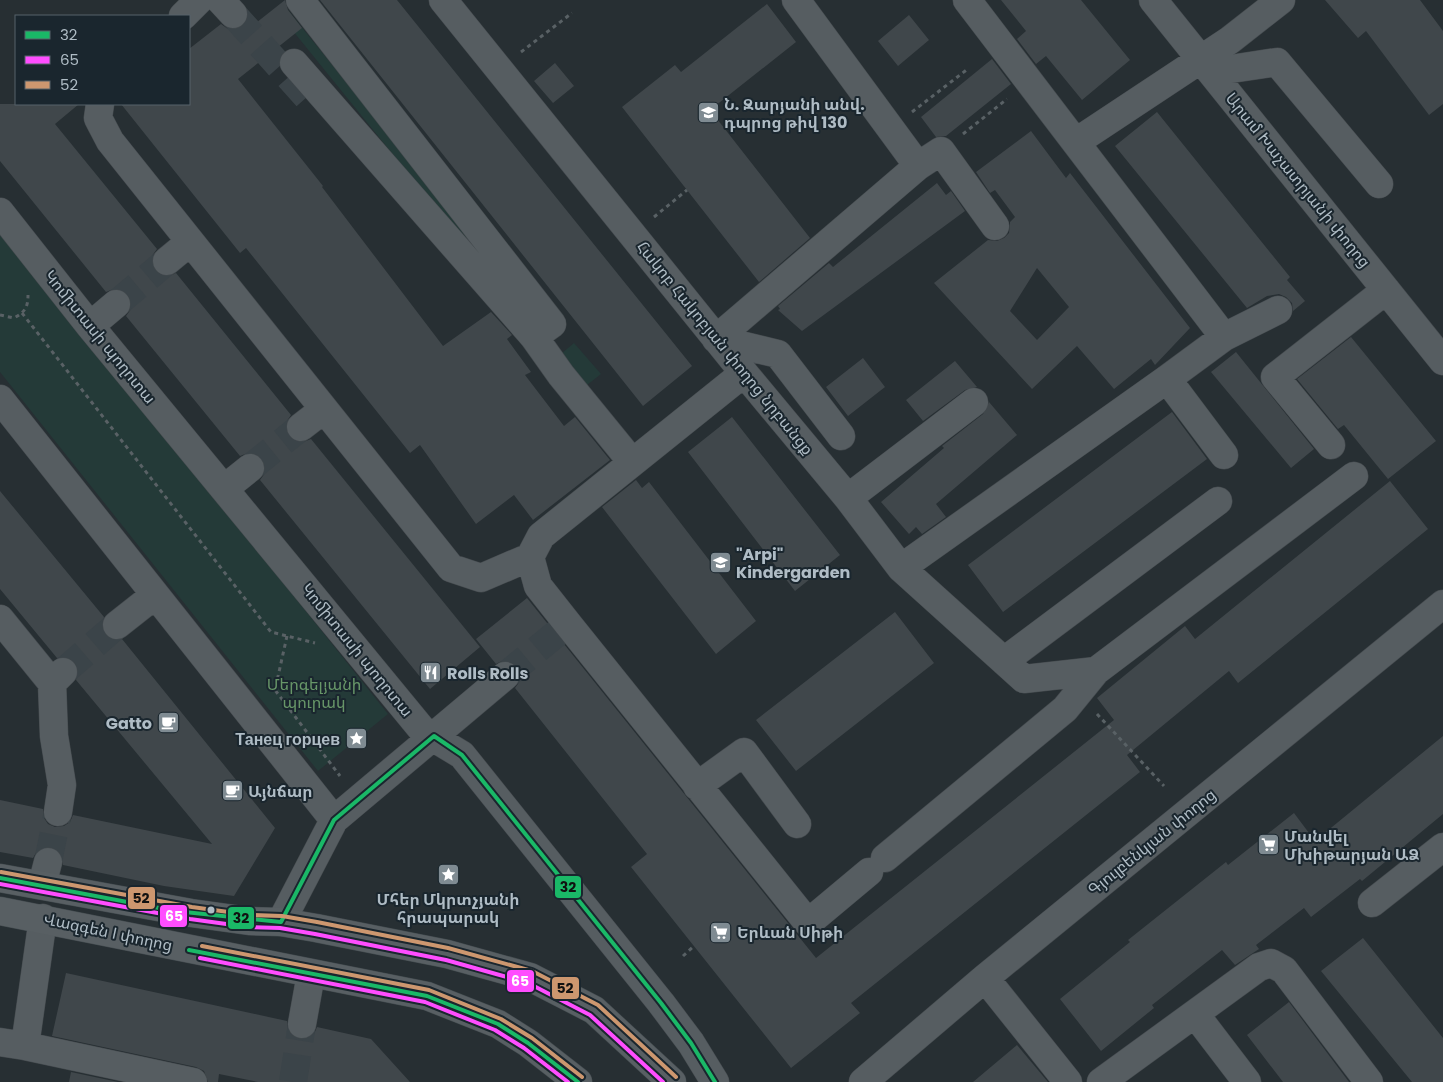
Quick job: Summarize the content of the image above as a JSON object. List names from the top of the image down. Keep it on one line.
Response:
{"streets":{"main road":["Վազգեն I փողոց"],"street":["Արամ Խաչատրյանի փողոց","Կոմիտասի պողոտա","Հակոբ Հակոբյան փողոց նրբանցք","Գյուլբենկյան փողոց"]},"parks":["Մերգելյանի պուրակ"],"places":{"school or university":["Ն. Զարյանի անվ. դպրոց թիվ 130","\"Arpi\" Kindergarden"],"restaurant":["Rolls Rolls"],"cafe":["Gatto","Այնճար"],"place":["Танец горцев","Մհեր Մկրտչյանի հրապարակ"],"supermarket":["Մանվել Մխիթարյան ԱՁ","Երևան Սիթի"]},"lines":["transit line 32","transit line 52","transit line 65"],"legend":["32","65","52"]}
